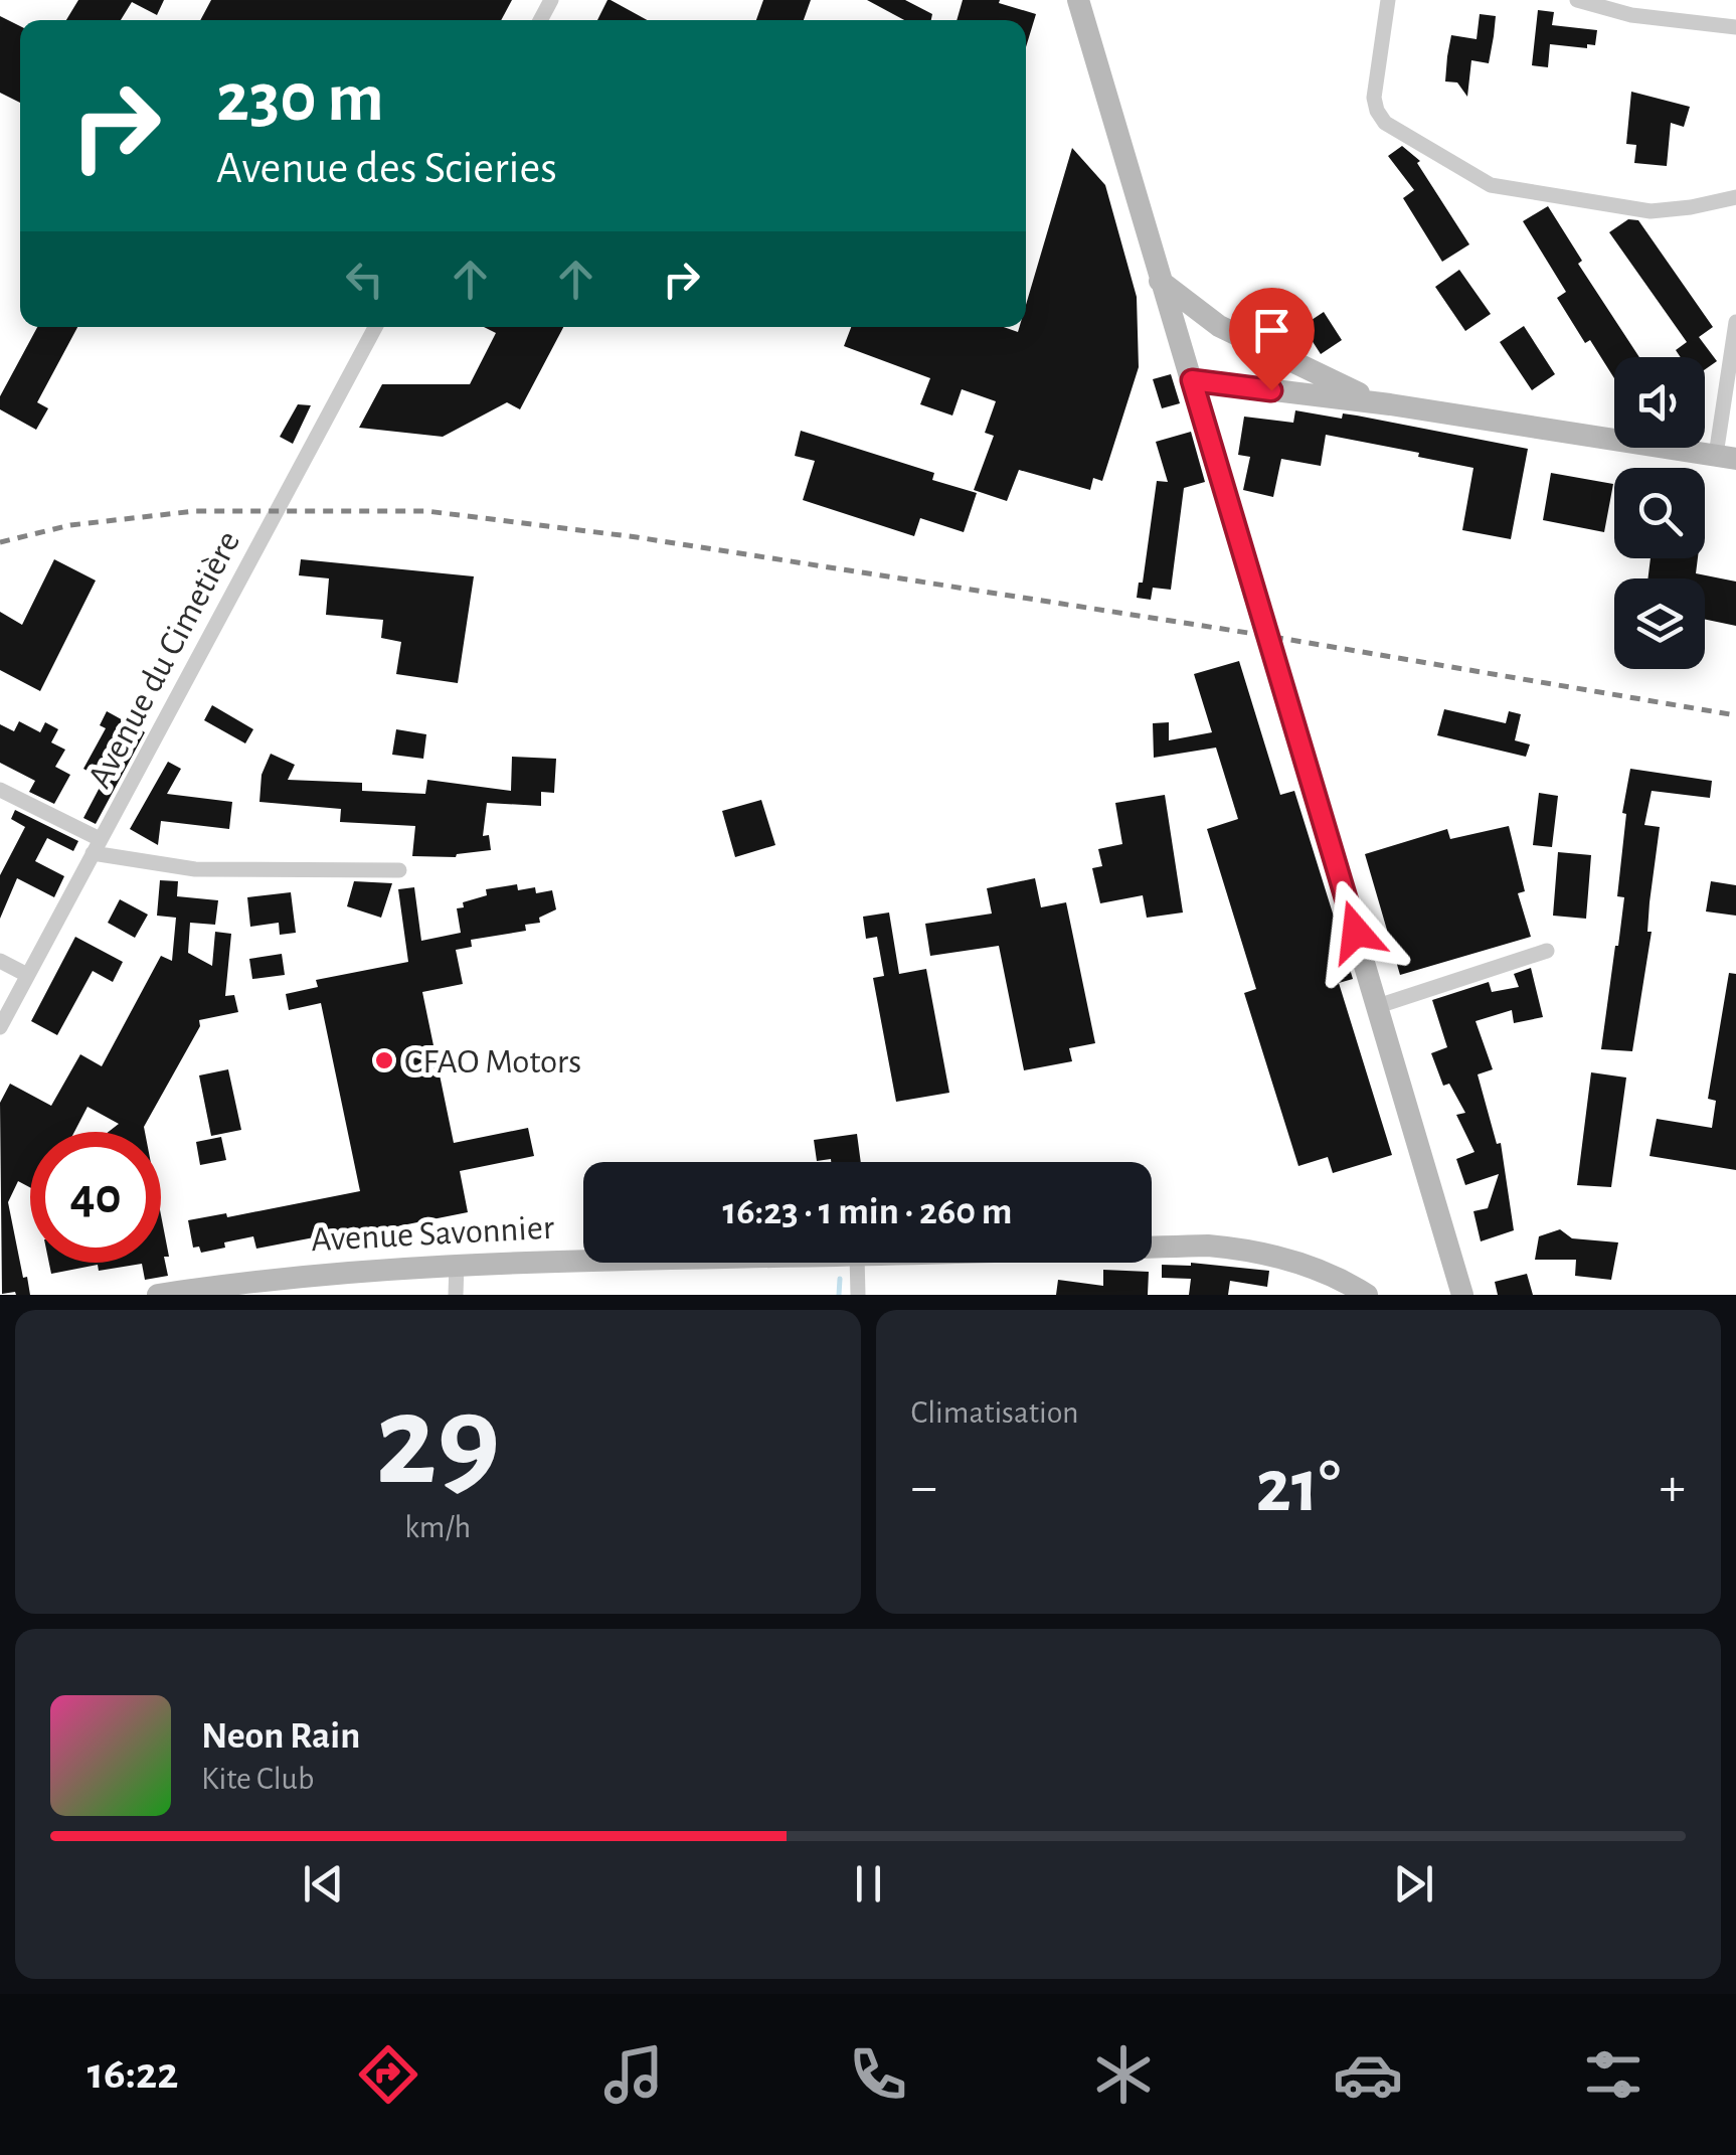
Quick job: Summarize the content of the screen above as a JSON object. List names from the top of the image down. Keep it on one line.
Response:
{"streets":{"street":["Avenue du Cimetière","Avenue Savonnier"]},"places":["CFAO Motors"],"page":{"turn":["230 m","Avenue des Scieries"],"limit":"40","trip":"16:23 · 1 min · 260 m","tile":[["29","km/h"],"Climatisation"],"heat":["−","21°","+"],"song":["Neon Rain","Kite Club"],"tabs":"16:22"}}
